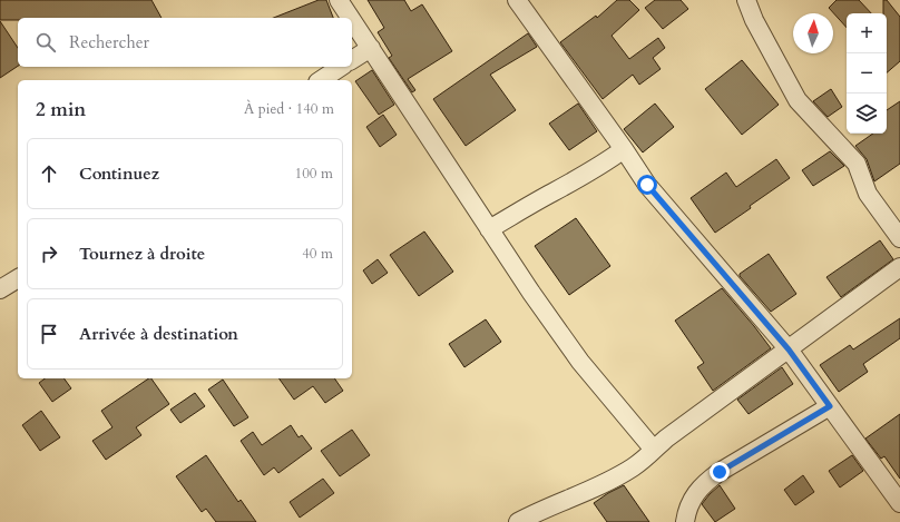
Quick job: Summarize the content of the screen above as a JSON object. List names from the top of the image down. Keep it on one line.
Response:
{"north":"top","page":{"map_buttons":["+","−"],"search":"Rechercher","heading":["2 min","À pied · 140 m"],"list":[["Continuez","100 m"],["Tournez à droite","40 m"],"Arrivée à destination"]}}
